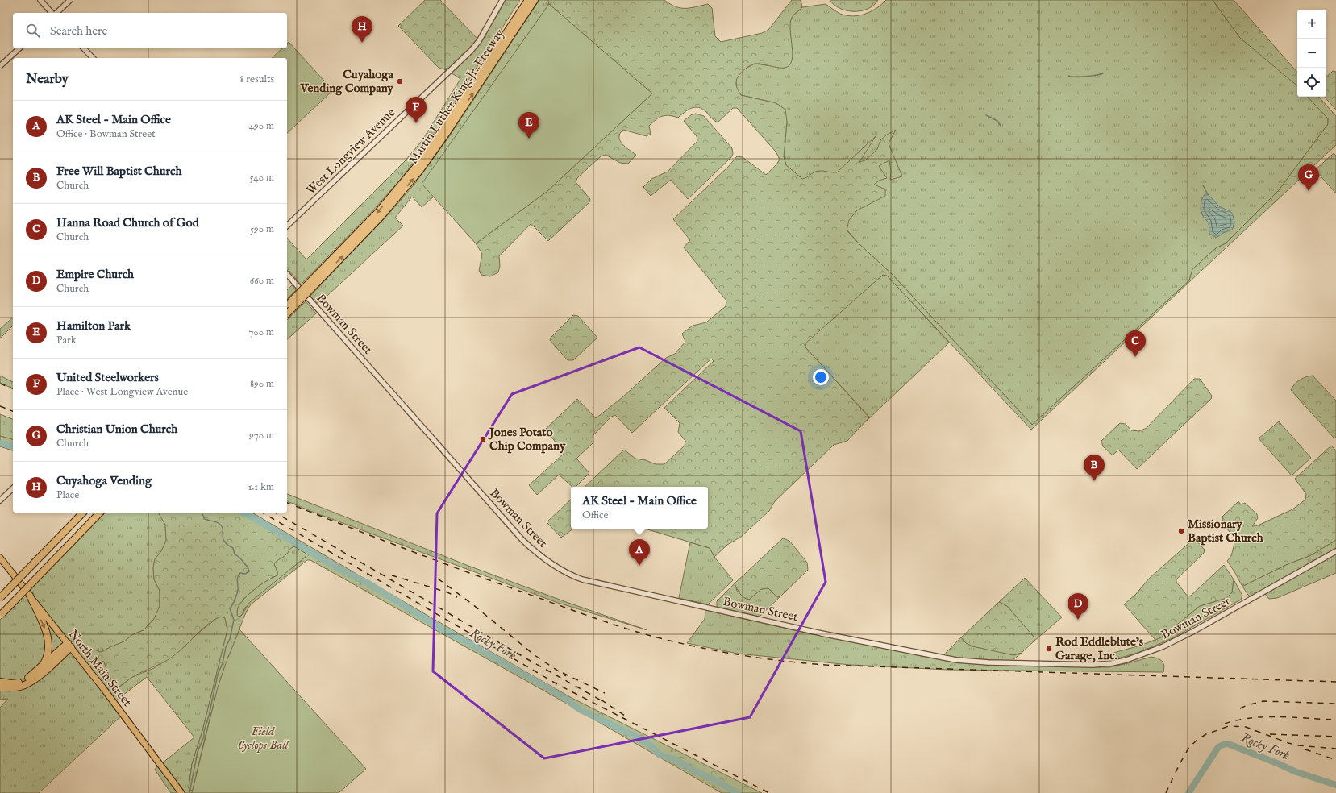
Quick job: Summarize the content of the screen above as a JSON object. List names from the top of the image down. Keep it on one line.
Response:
{"streets":{"highway":["Martin Luther King Jr. Freeway","North Main Street"],"street":["West Longview Avenue","Bowman Street"]},"water":["Rocky Fork"],"parks":["Field Cyclops Ball"],"places":["Cuyahoga Vending Company","Jones Potato Chip Company","Missionary Baptist Church","Rod Eddleblute's Garage, Inc."],"page":{"map_buttons":["+","−"],"search":"Search here","pins":["H","F","E","G","C","B","A","D"],"heading":["Nearby","8 results"],"list":[{"mark":"A","name":"AK Steel - Main Office","note":"Office · Bowman Street","value":"490 m"},{"mark":"B","name":"Free Will Baptist Church","note":"Church","value":"540 m"},{"mark":"C","name":"Hanna Road Church of God","note":"Church","value":"590 m"},{"mark":"D","name":"Empire Church","note":"Church","value":"660 m"},{"mark":"E","name":"Hamilton Park","note":"Park","value":"700 m"},{"mark":"F","name":"United Steelworkers","note":"Place · West Longview Avenue","value":"890 m"},{"mark":"G","name":"Christian Union Church","note":"Church","value":"970 m"},{"mark":"H","name":"Cuyahoga Vending","note":"Place","value":"1.1 km"}],"popup":["AK Steel - Main Office","Office"]}}
